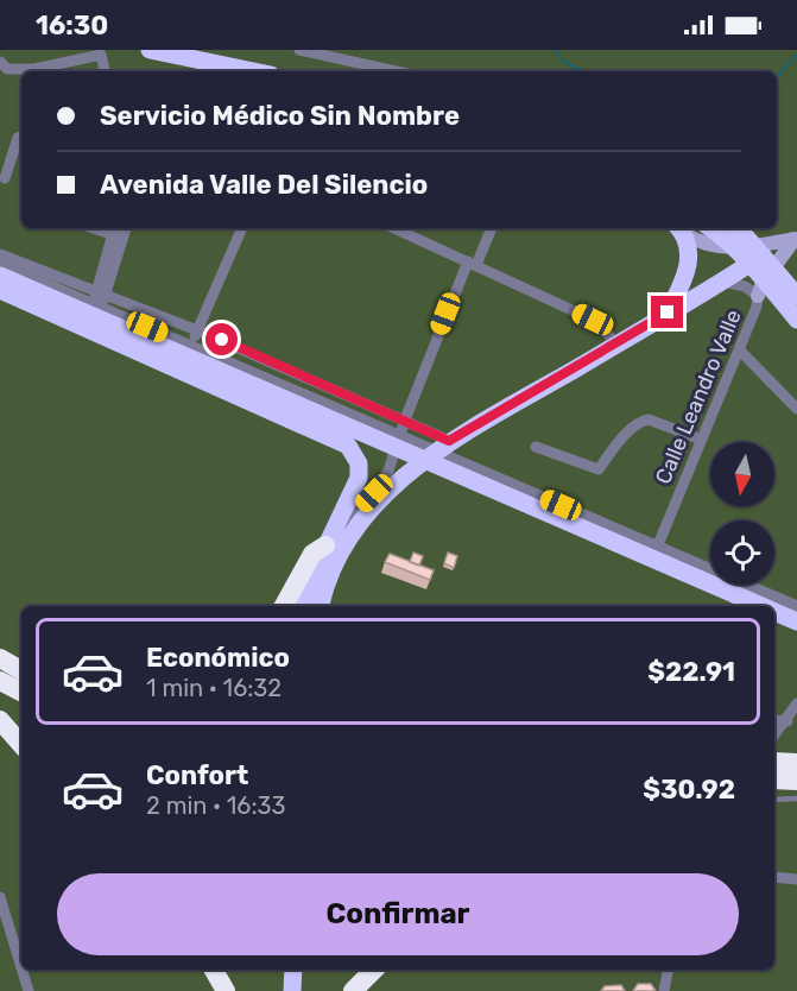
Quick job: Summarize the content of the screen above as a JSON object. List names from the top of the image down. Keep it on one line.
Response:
{"streets":{"street":["Calle Leandro Valle"]},"north":"bottom","page":{"status":"16:30","banner":["Servicio Médico Sin Nombre","Avenida Valle Del Silencio"],"list":[{"name":"Económico","note":"1 min · 16:32","value":"$22.91"},{"name":"Confort","note":"2 min · 16:33","value":"$30.92"}],"buttons":"Confirmar"}}
